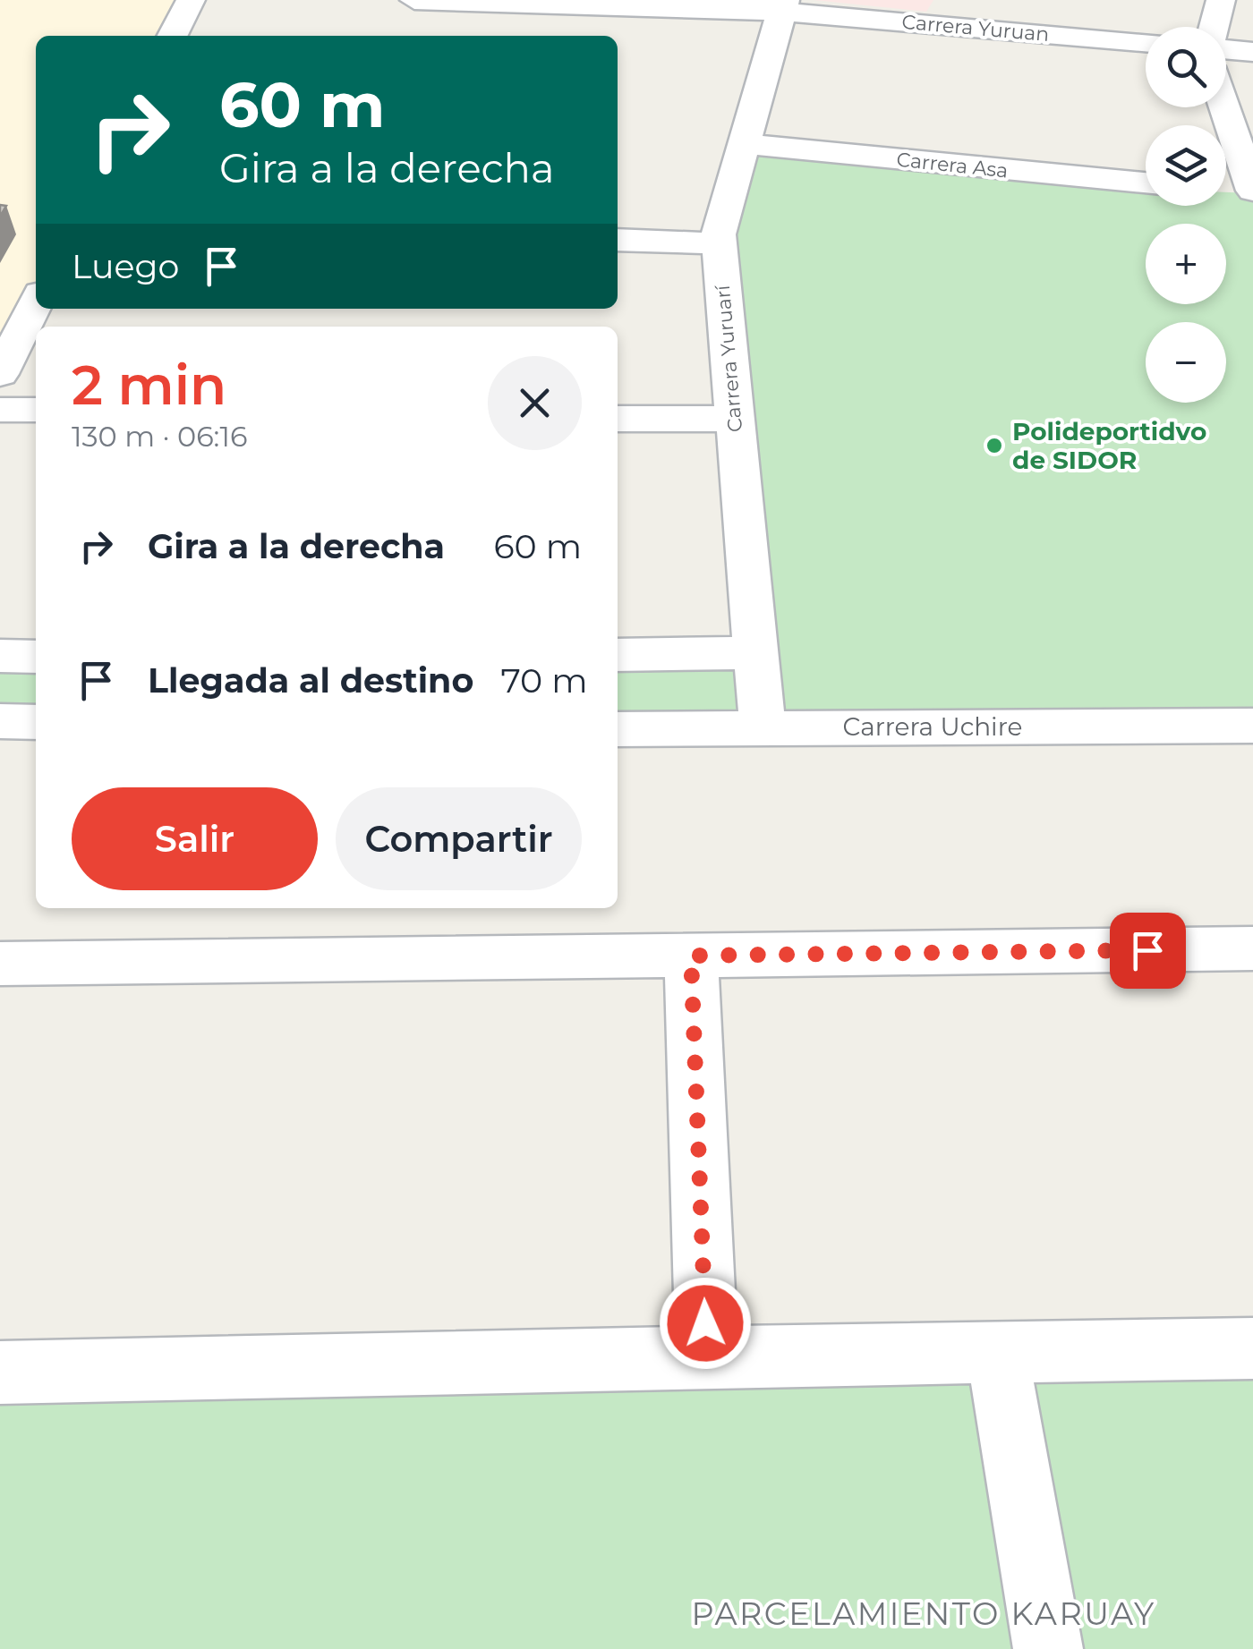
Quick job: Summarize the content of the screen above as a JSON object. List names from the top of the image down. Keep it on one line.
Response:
{"streets":{"street":["Carrera Yuruan","Carrera Asa","Carrera Yuruarí","Carrera Uchire"]},"crossings":[["Carrera Yuruan","Carrera Yuruarí"],["Carrera Asa","Carrera Yuruarí"],["Carrera Yuruarí","Carrera Uchire"]],"districts":["PARCELAMIENTO KARUAY"],"places":["Polideportidvo de SIDOR"],"page":{"map_buttons":["+","−"],"turn":["60 m","Gira a la derecha"],"then":"Luego","heading":["2 min","130 m · 06:16"],"list":[{"name":"Gira a la derecha","value":"60 m"},{"name":"Llegada al destino","value":"70 m"}],"buttons":["Salir","Compartir"]}}
